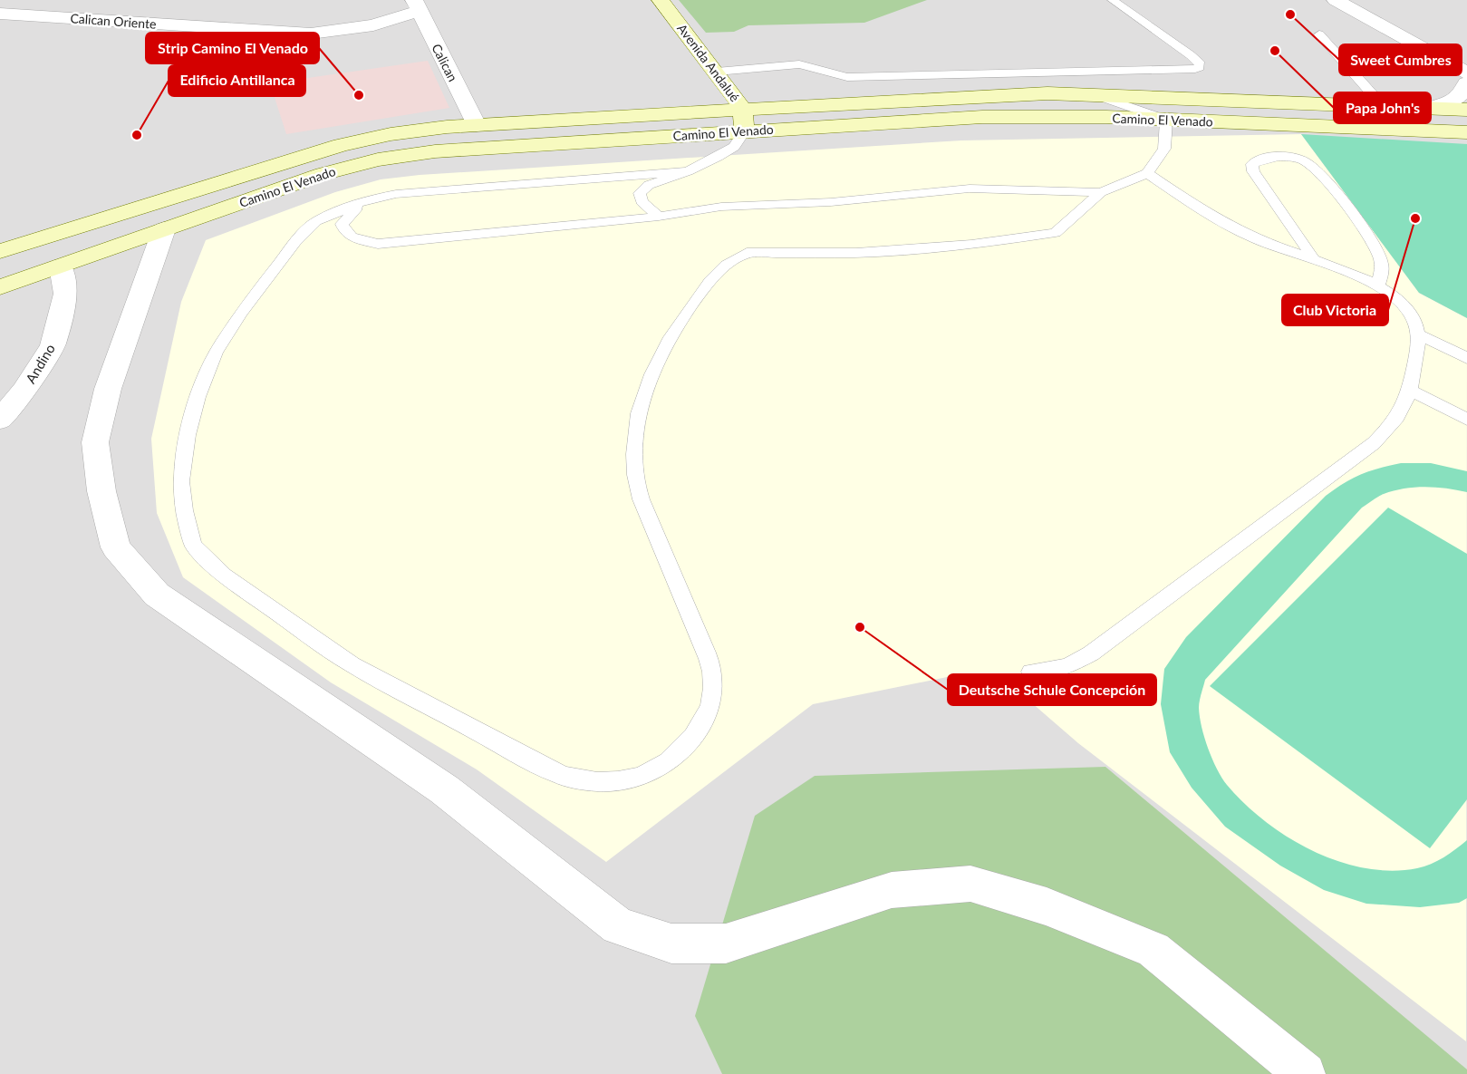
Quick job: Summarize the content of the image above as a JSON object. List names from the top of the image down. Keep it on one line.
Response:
{"streets":{"street":["Calican Oriente","Calican","Avenida Andalué","Camino El Venado","Andino"]},"crossings":[["Calican Oriente","Calican"],["Calican","Camino El Venado"],["Avenida Andalué","Camino El Venado"],["Camino El Venado","Andino"]],"places":["Sweet Cumbres","Papa John's","Strip Camino El Venado","Edificio Antillanca","Club Victoria","Deutsche Schule Concepción"]}
